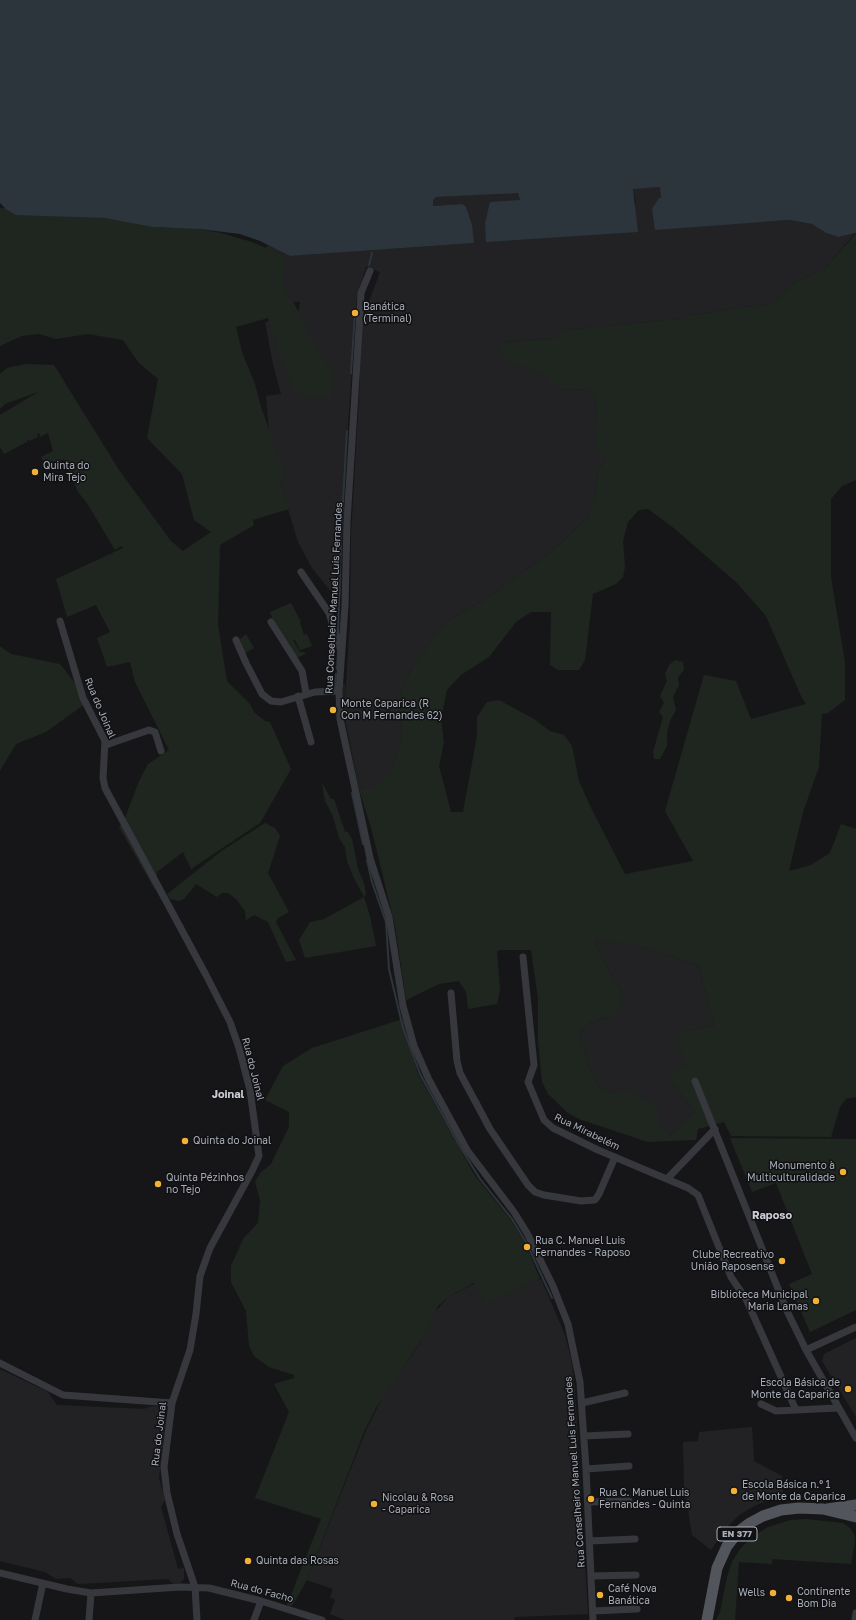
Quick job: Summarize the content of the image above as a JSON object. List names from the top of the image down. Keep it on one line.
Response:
{"streets":{"main road":["EN 377"],"street":["Rua Conselheiro Manuel Luis Fernandes","Rua do Joinal","Rua Mirabelém","Rua do Facho"]},"crossings":[["Rua do Joinal","Rua do Facho"]],"districts":["Joinal","Raposo"],"places":["Banática (Terminal)","Quinta do Mira Tejo","Monte Caparica (R Con M Fernandes 62)","Quinta do Joinal","Monumento à Multiculturalidade","Quinta Pézinhos no Tejo","Rua C. Manuel Luis Fernandes - Raposo","Clube Recreativo União Raposense","Biblioteca Municipal Maria Lamas","Escola Básica de Monte da Caparica","Escola Básica n.º 1 de Monte da Caparica","Rua C. Manuel Luis Fernandes - Quinta","Nicolau & Rosa - Caparica","Quinta das Rosas","Wells","Café Nova Banática","Continente Bom Dia"]}
